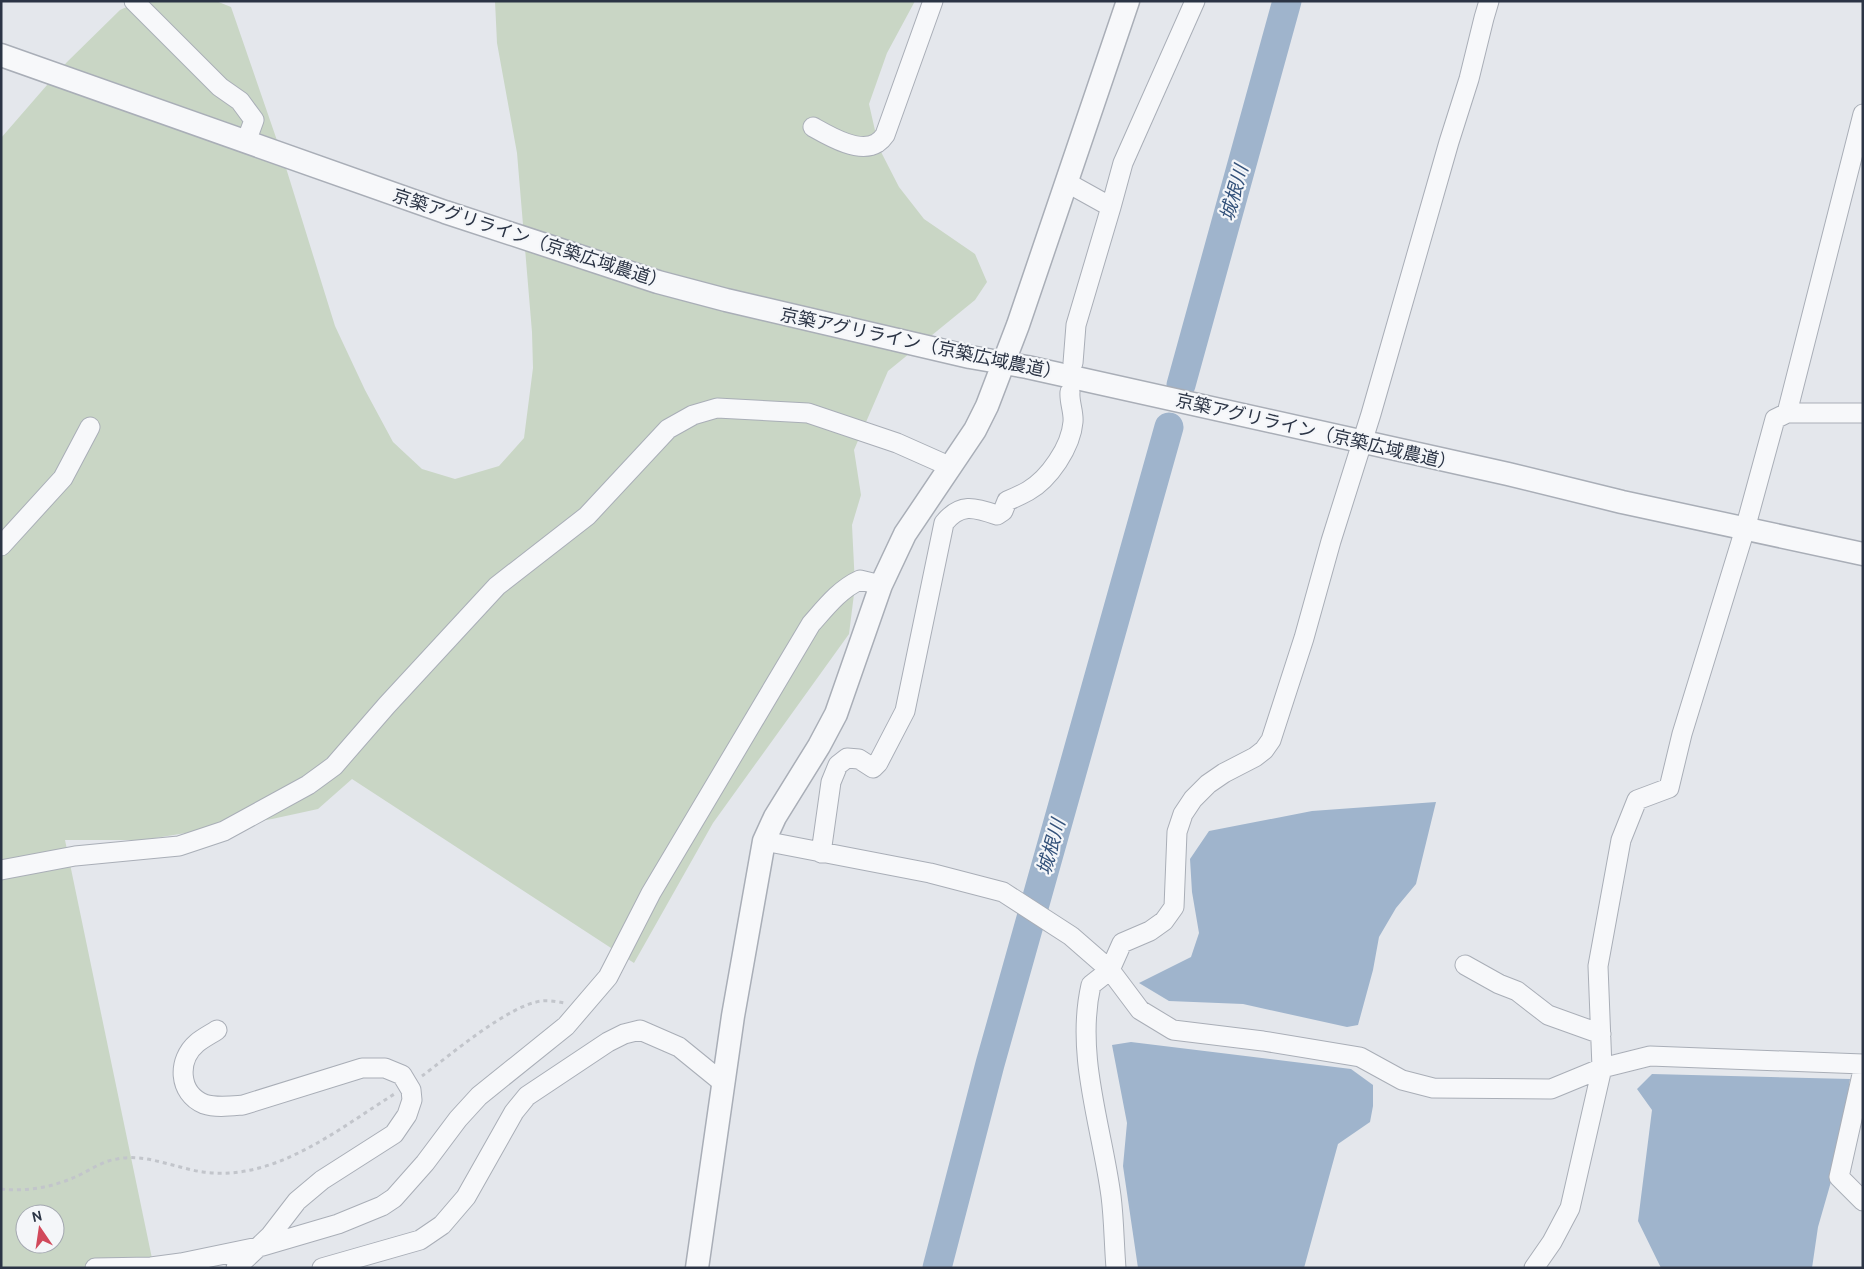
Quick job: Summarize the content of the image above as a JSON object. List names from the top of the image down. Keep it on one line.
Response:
{"streets":{"street":["京築アグリライン（京築広域農道）"]},"water":["城根川"],"north":"top"}
